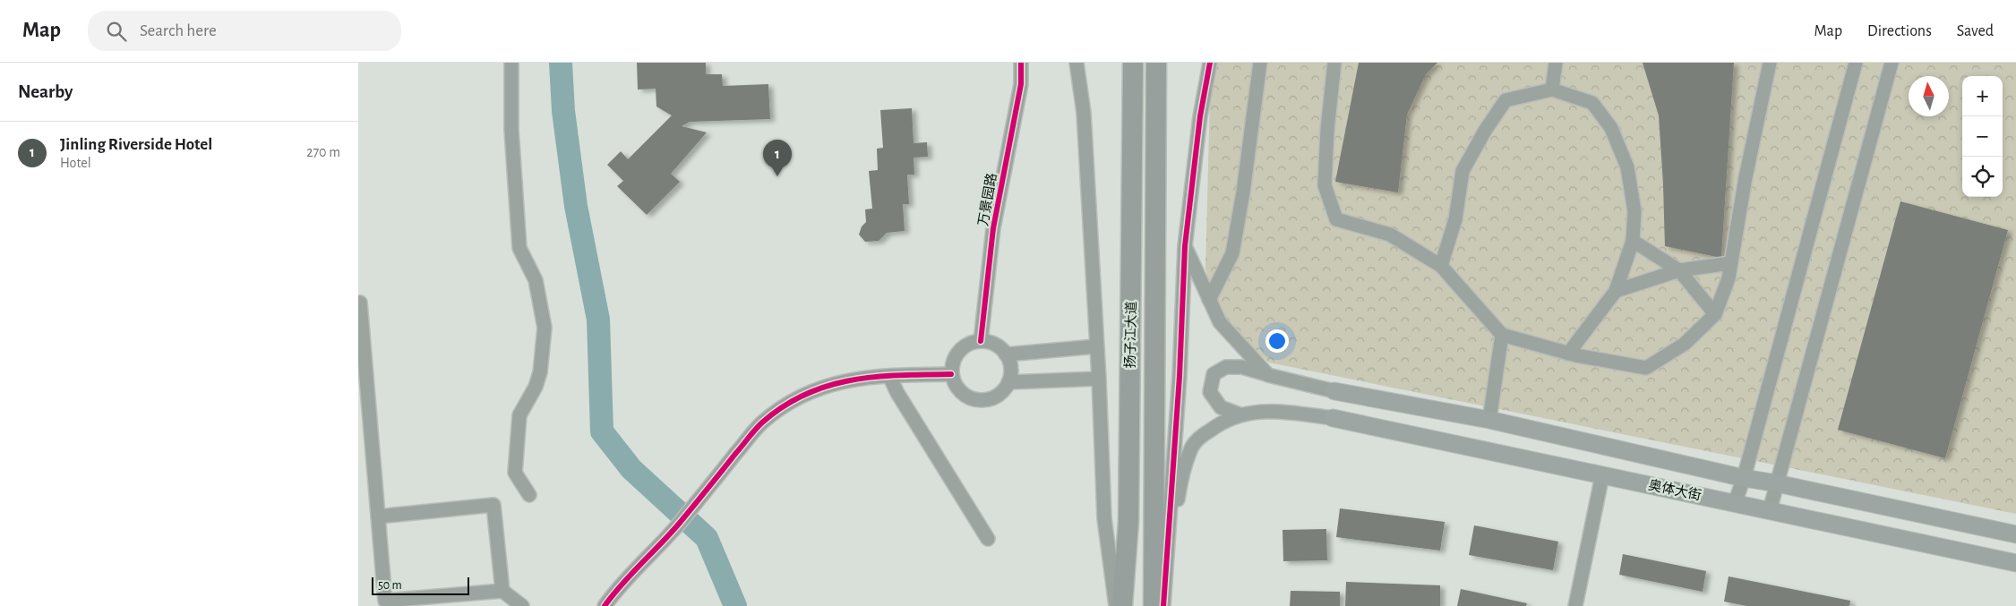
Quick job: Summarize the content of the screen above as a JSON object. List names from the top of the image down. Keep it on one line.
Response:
{"streets":{"highway":["扬子江大道"],"main road":["奥体大街"],"street":["万景园路"]},"scale_bar":"50 m","north":"top","page":{"header":"Map","search":"Search here","nav":["Map","Directions","Saved"],"heading":"Nearby","map_buttons":["+","−"],"list":[{"mark":"1","name":"Jinling Riverside Hotel","note":"Hotel","value":"270 m"}],"pins":"1","scale":"50 m"}}
